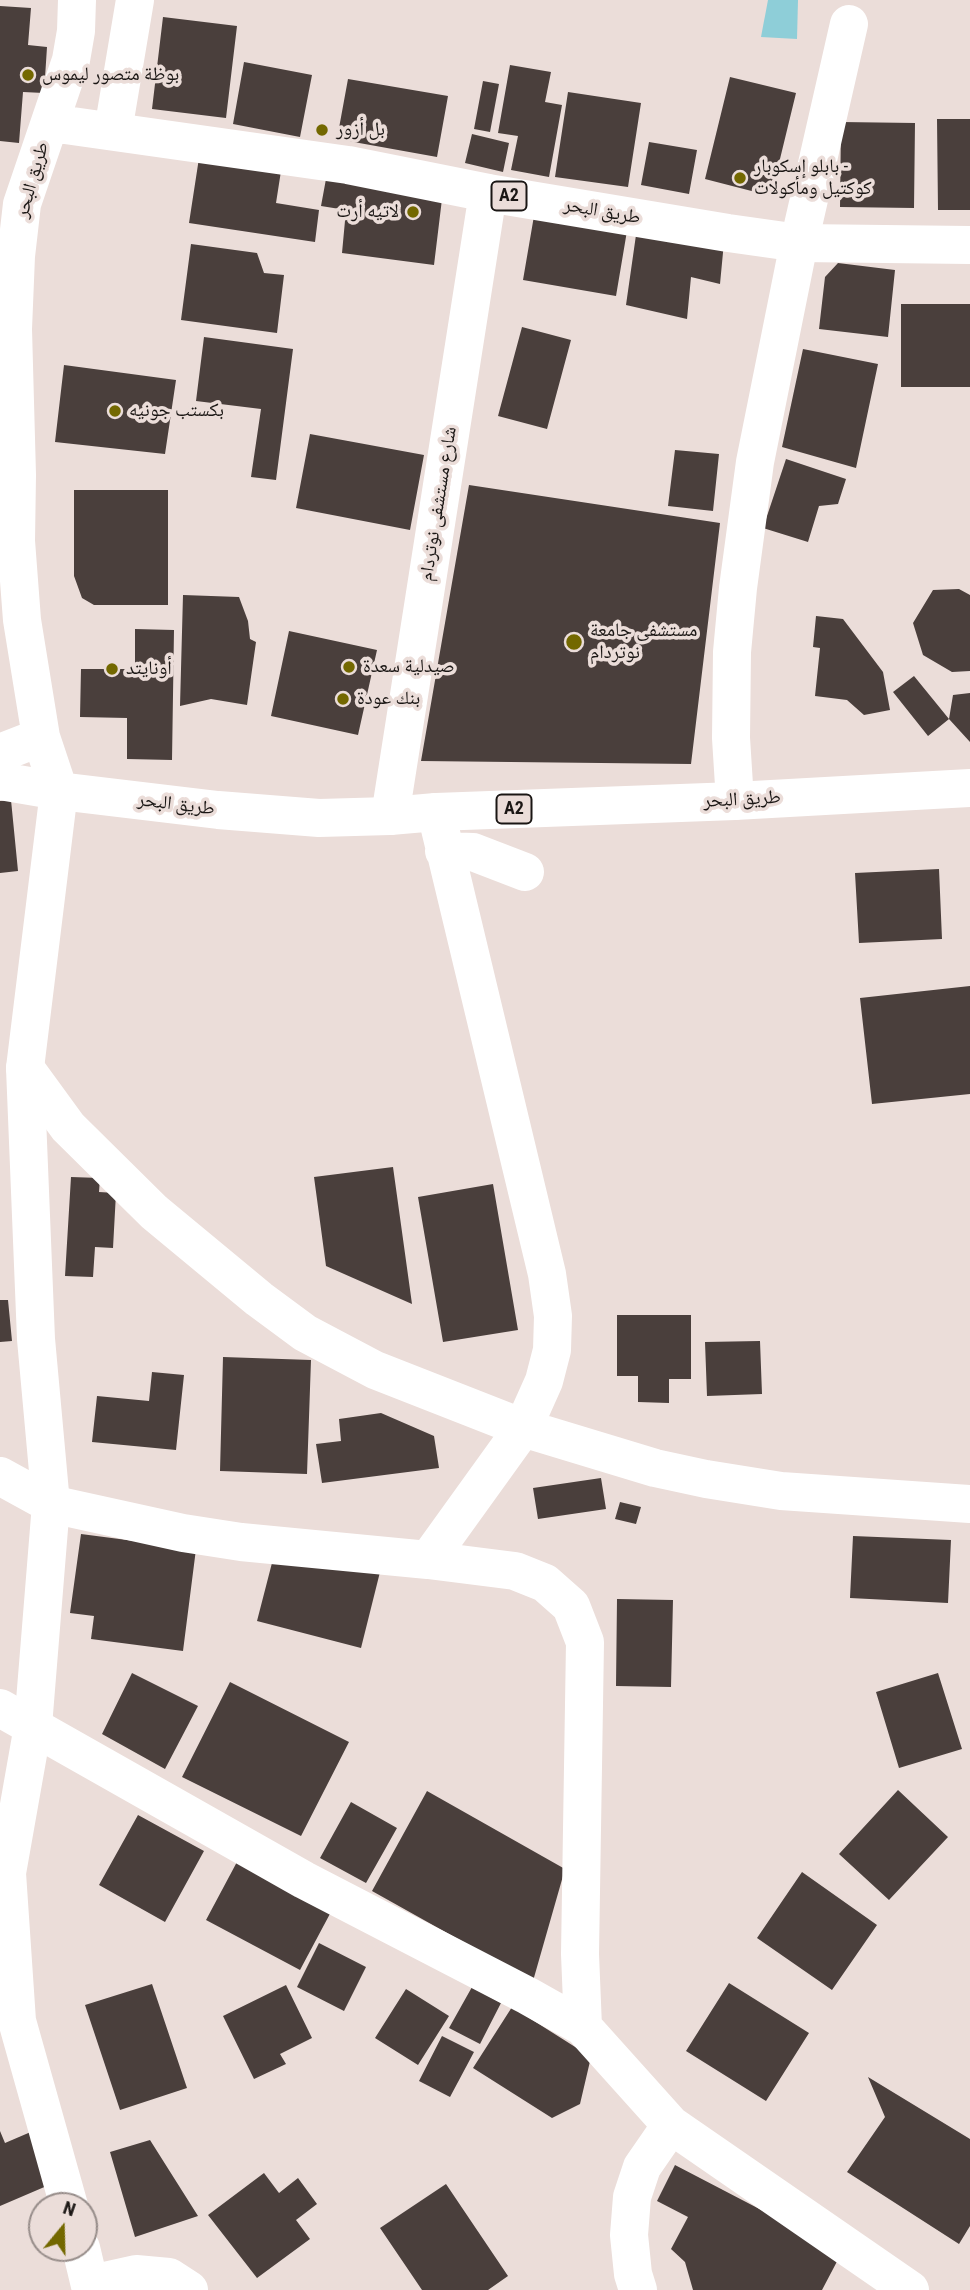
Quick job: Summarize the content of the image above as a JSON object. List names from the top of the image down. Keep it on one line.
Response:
{"streets":{"street":["طريق البحر","A2","شارع مستشفى نوتردام"]},"crossings":[["طريق البحر","شارع مستشفى نوتردام"]],"places":["بوظة متصور ليموس","بل أزور","بابلو إسكوبار - كوكتيل ومأكولات","لاتيه أرت","بكستب جونيه","مستشفى جامعة نوتردام","صيدلية سعدة","أونايتد","بنك عودة"],"north":"top"}
